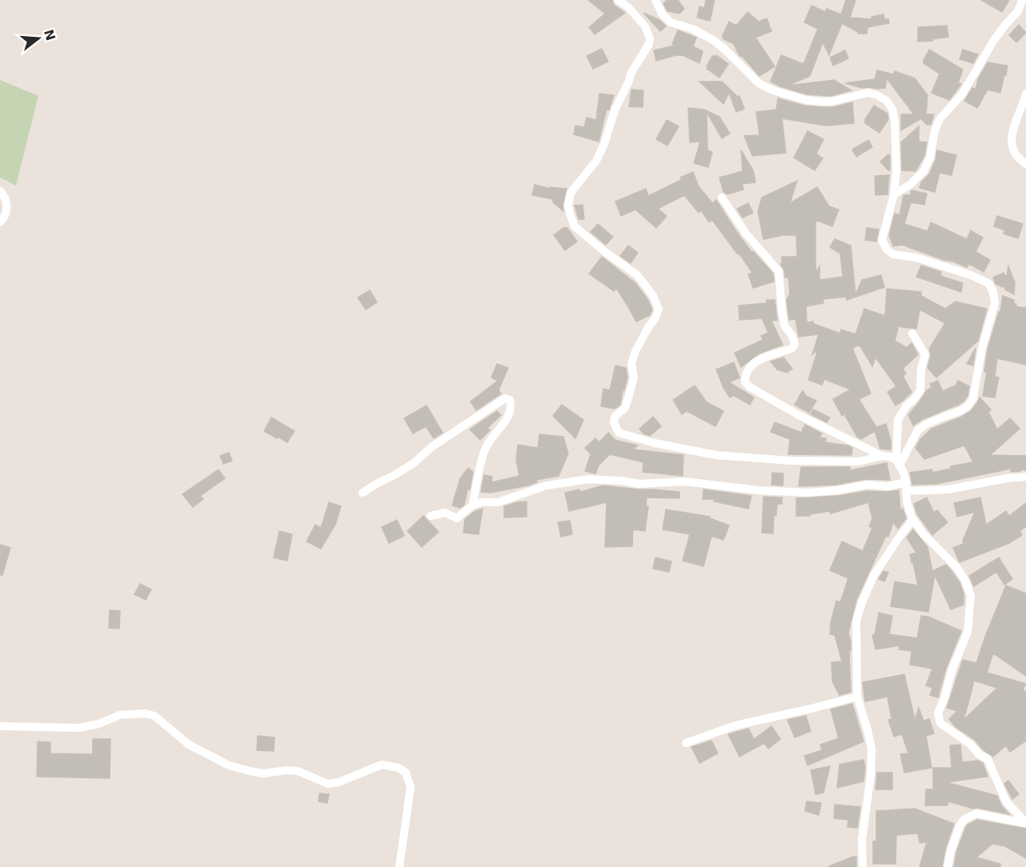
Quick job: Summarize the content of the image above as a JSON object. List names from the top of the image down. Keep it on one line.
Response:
{"north":"right"}
